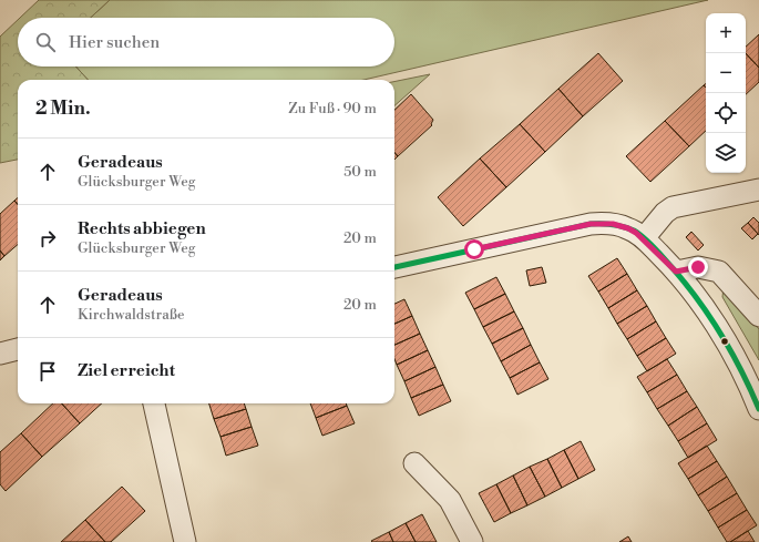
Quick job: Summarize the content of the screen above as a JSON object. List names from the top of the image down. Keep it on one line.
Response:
{"page":{"map_buttons":["+","−"],"search":"Hier suchen","heading":["2 Min.","Zu Fuß · 90 m"],"list":[["Geradeaus","Glücksburger Weg","50 m"],["Rechts abbiegen","Glücksburger Weg","20 m"],["Geradeaus","Kirchwaldstraße","20 m"],"Ziel erreicht"]}}
